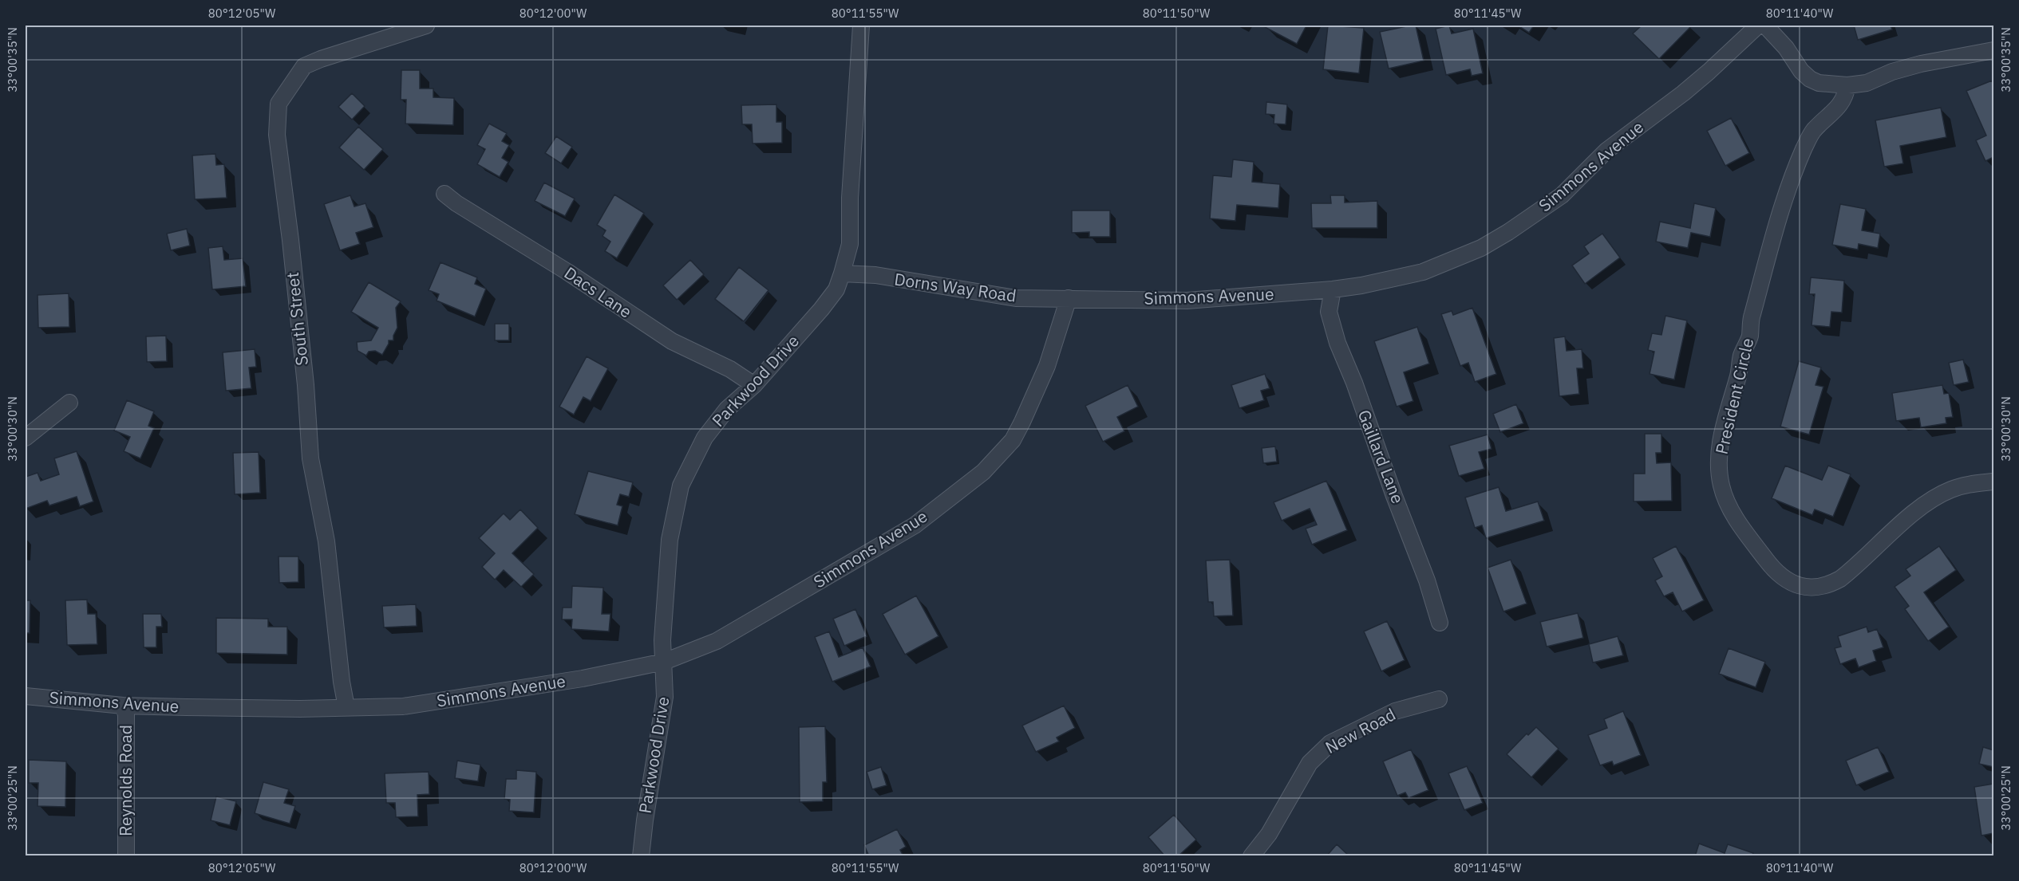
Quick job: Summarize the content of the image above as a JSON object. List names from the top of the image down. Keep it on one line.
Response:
{"streets":{"street":["Simmons Avenue","Dorns Way Road","Dacs Lane","South Street","Parkwood Drive","President Circle","Gaillard Lane","New Road","Reynolds Road"]},"crossings":[["Simmons Avenue","Dorns Way Road"],["Simmons Avenue","South Street"],["Simmons Avenue","Parkwood Drive"],["Simmons Avenue","Gaillard Lane"],["Simmons Avenue","Reynolds Road"],["Dorns Way Road","Parkwood Drive"],["Dacs Lane","Parkwood Drive"]],"coordinates":["80°12'05\"W","80°12'00\"W","80°11'55\"W","80°11'50\"W","80°11'45\"W","80°11'40\"W","33°00'35\"N","33°00'30\"N","33°00'25\"N"]}
